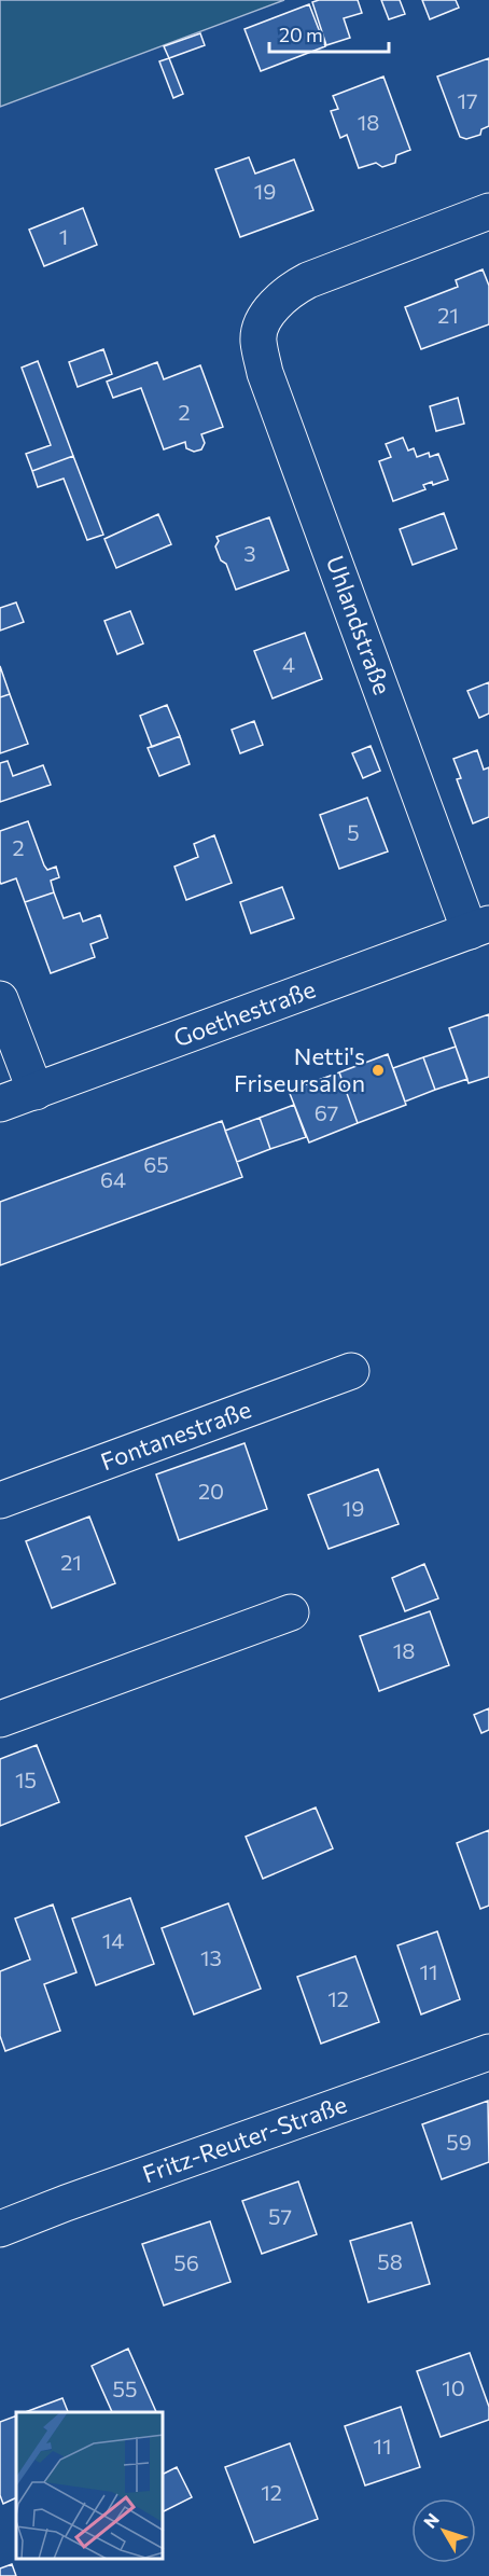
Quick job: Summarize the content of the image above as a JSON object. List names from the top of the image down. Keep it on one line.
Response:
{"streets":{"street":["Uhlandstraße","Goethestraße","Fontanestraße","Fritz-Reuter-Straße"]},"crossings":[["Uhlandstraße","Goethestraße"]],"places":["Netti's Friseursalon"],"house_numbers":["17","18","19","1","21","2","3","4","5","2","67","65","64","20","19","21","18","15","14","13","11","12","59","57","58","56","10","55","11","12"],"scale_bar":"20 m","north":"top left"}
